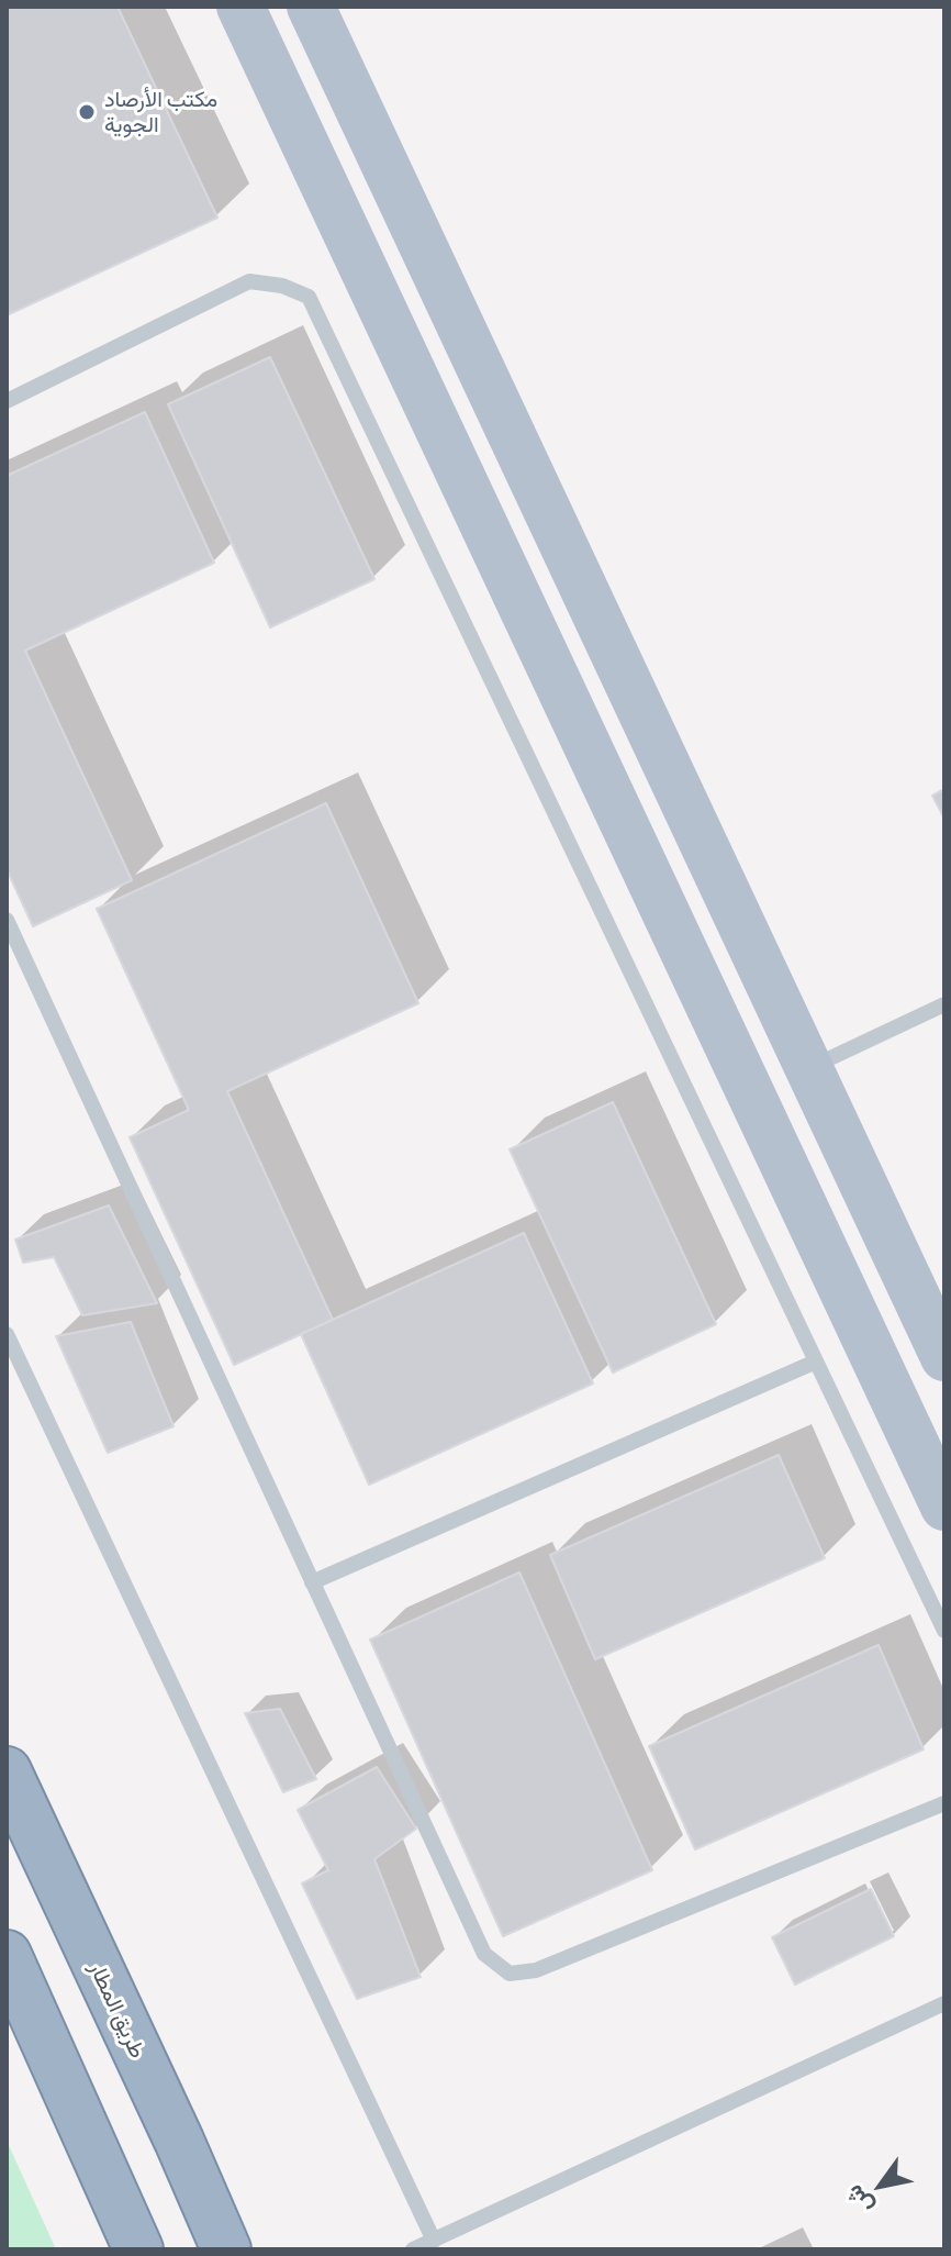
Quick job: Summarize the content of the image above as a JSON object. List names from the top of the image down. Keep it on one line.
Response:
{"streets":{"highway":["طريق المطار"]},"places":["مكتب الأرصاد الجوية"],"north":"bottom left"}
